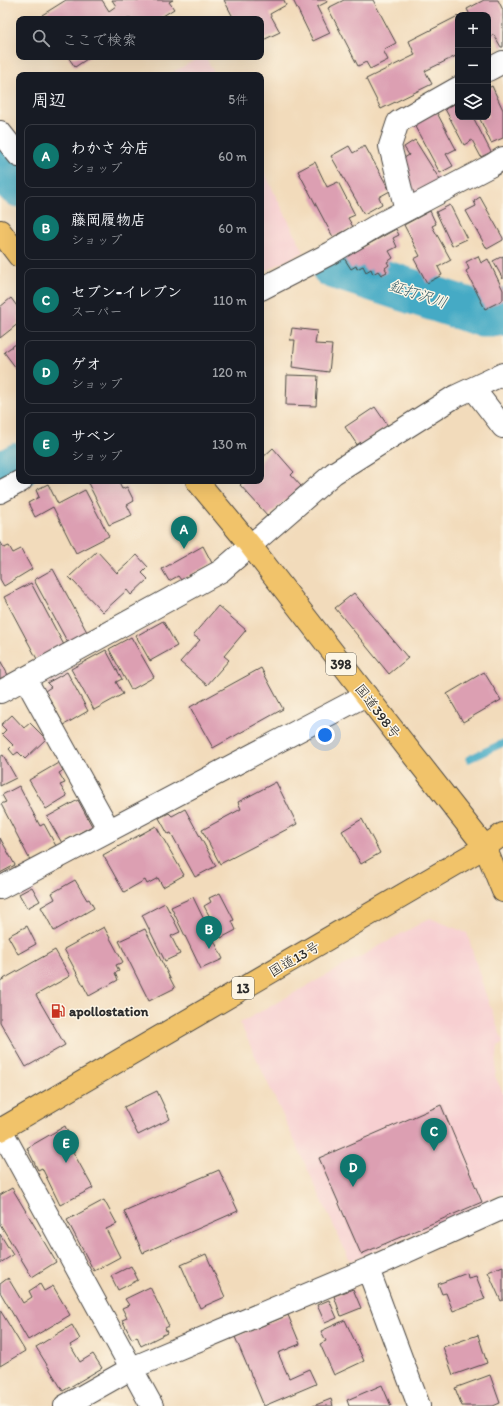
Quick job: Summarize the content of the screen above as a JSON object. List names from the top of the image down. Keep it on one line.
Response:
{"streets":{"highway":["398","国道398号","国道13号","13"]},"crossings":[["国道398号","国道13号"]],"water":["鉦打沢川"],"places":{"fuel station":["apollostation"]},"page":{"map_buttons":["+","−"],"search":"ここで検索","heading":["周辺","5件"],"list":[{"mark":"A","name":"わかさ 分店","note":"ショップ","value":"60 m"},{"mark":"B","name":"藤岡履物店","note":"ショップ","value":"60 m"},{"mark":"C","name":"セブン-イレブン","note":"スーパー","value":"110 m"},{"mark":"D","name":"ゲオ","note":"ショップ","value":"120 m"},{"mark":"E","name":"サベン","note":"ショップ","value":"130 m"}],"pins":["A","B","C","E","D"]}}
